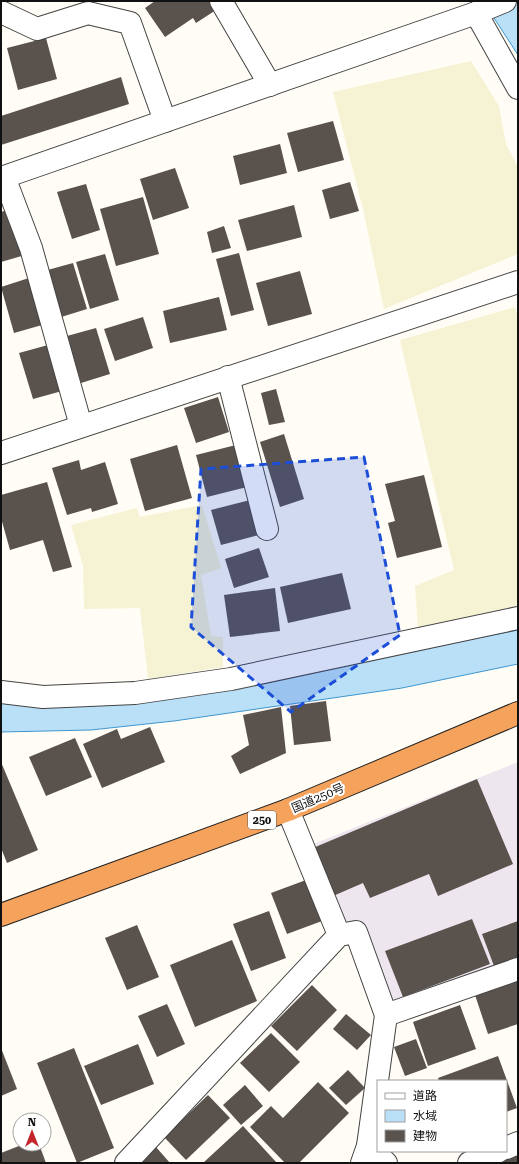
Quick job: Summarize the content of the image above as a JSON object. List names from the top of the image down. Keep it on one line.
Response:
{"streets":{"highway":["国道250号","250"]},"legend":["道路","水域","建物"],"north":"top"}
